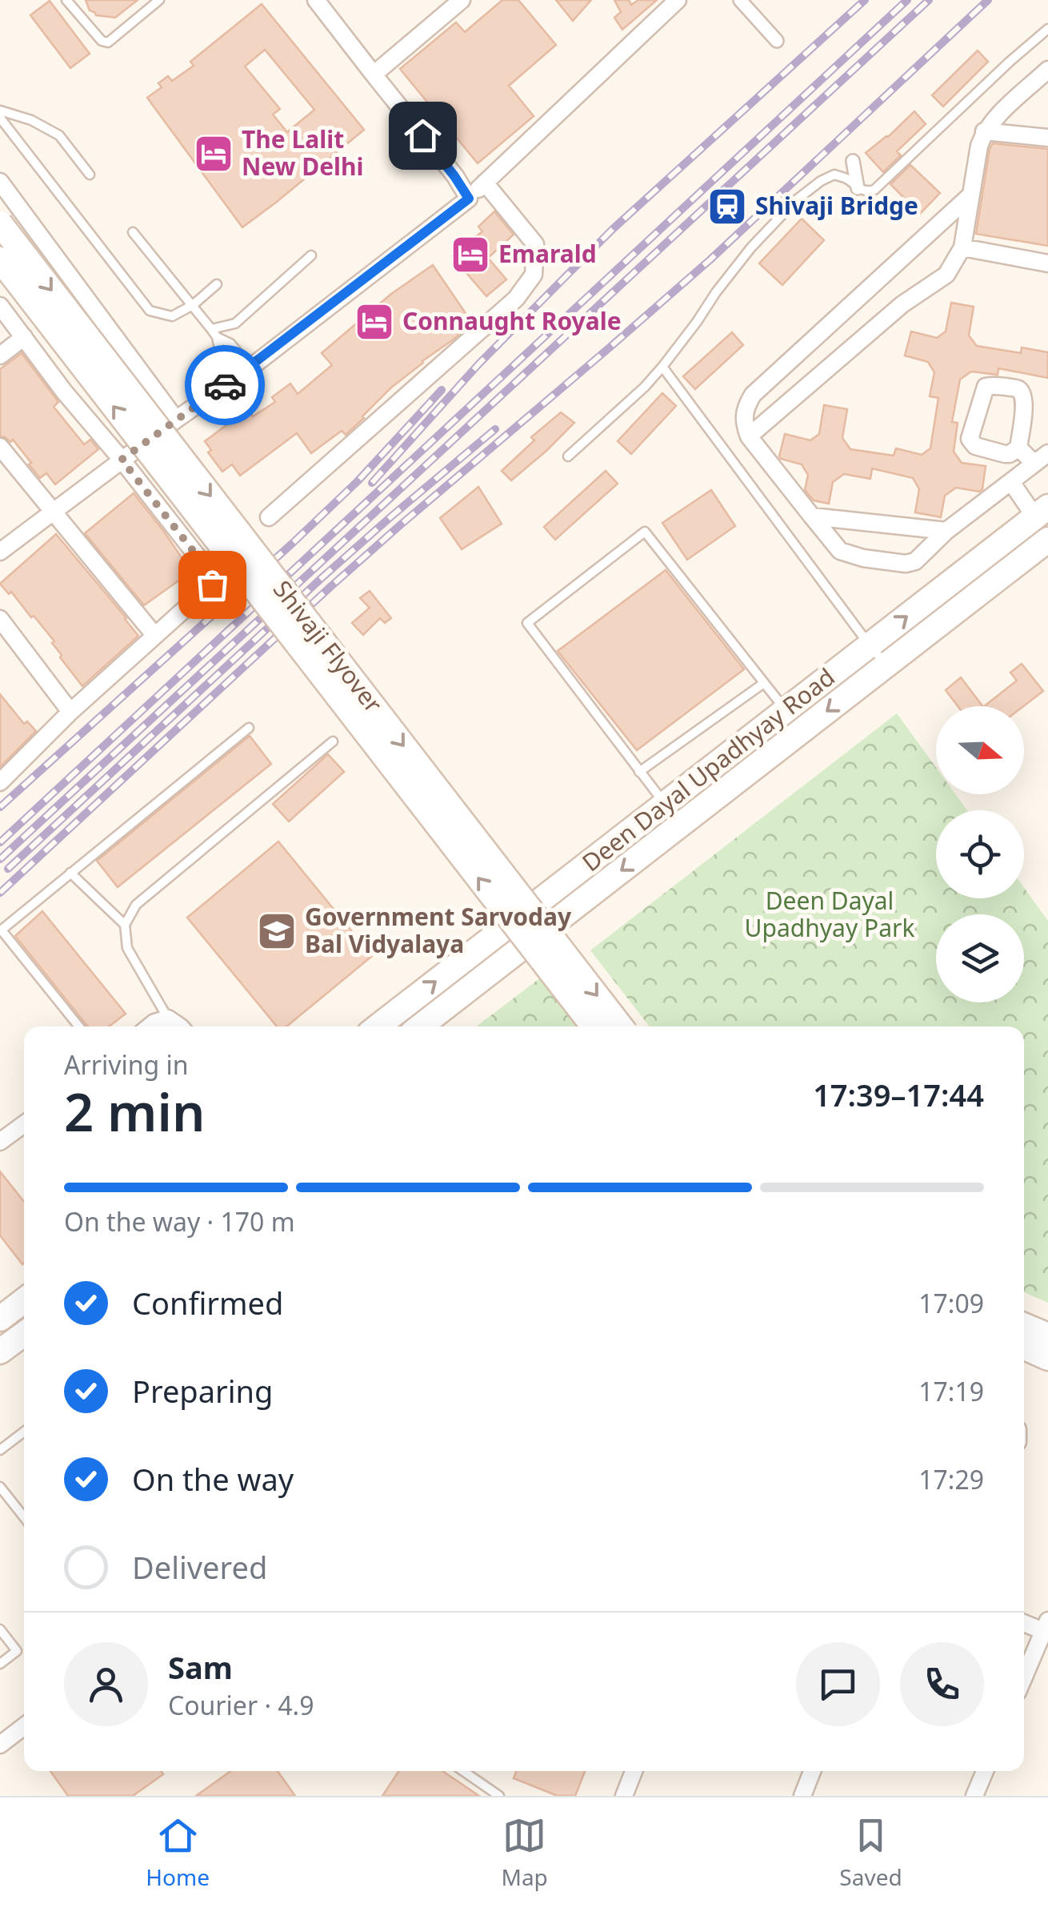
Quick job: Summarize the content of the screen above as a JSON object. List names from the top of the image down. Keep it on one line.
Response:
{"streets":{"main road":["Shivaji Flyover","Deen Dayal Upadhyay Road"]},"parks":["Deen Dayal Upadhyay Park"],"places":{"hotel":["The Lalit New Delhi","Emarald","Connaught Royale"],"station":["Shivaji Bridge"],"school or university":["Government Sarvoday Bal Vidyalaya"]},"north":"right","page":{"heading":["2 min","Arriving in","17:39–17:44"],"panel":["Sam","Courier · 4.9"],"bar":"On the way · 170 m","list":[["Confirmed","17:09"],["Preparing","17:19"],["On the way","17:29"],"Delivered"],"tabs":["Home","Map","Saved"]}}
